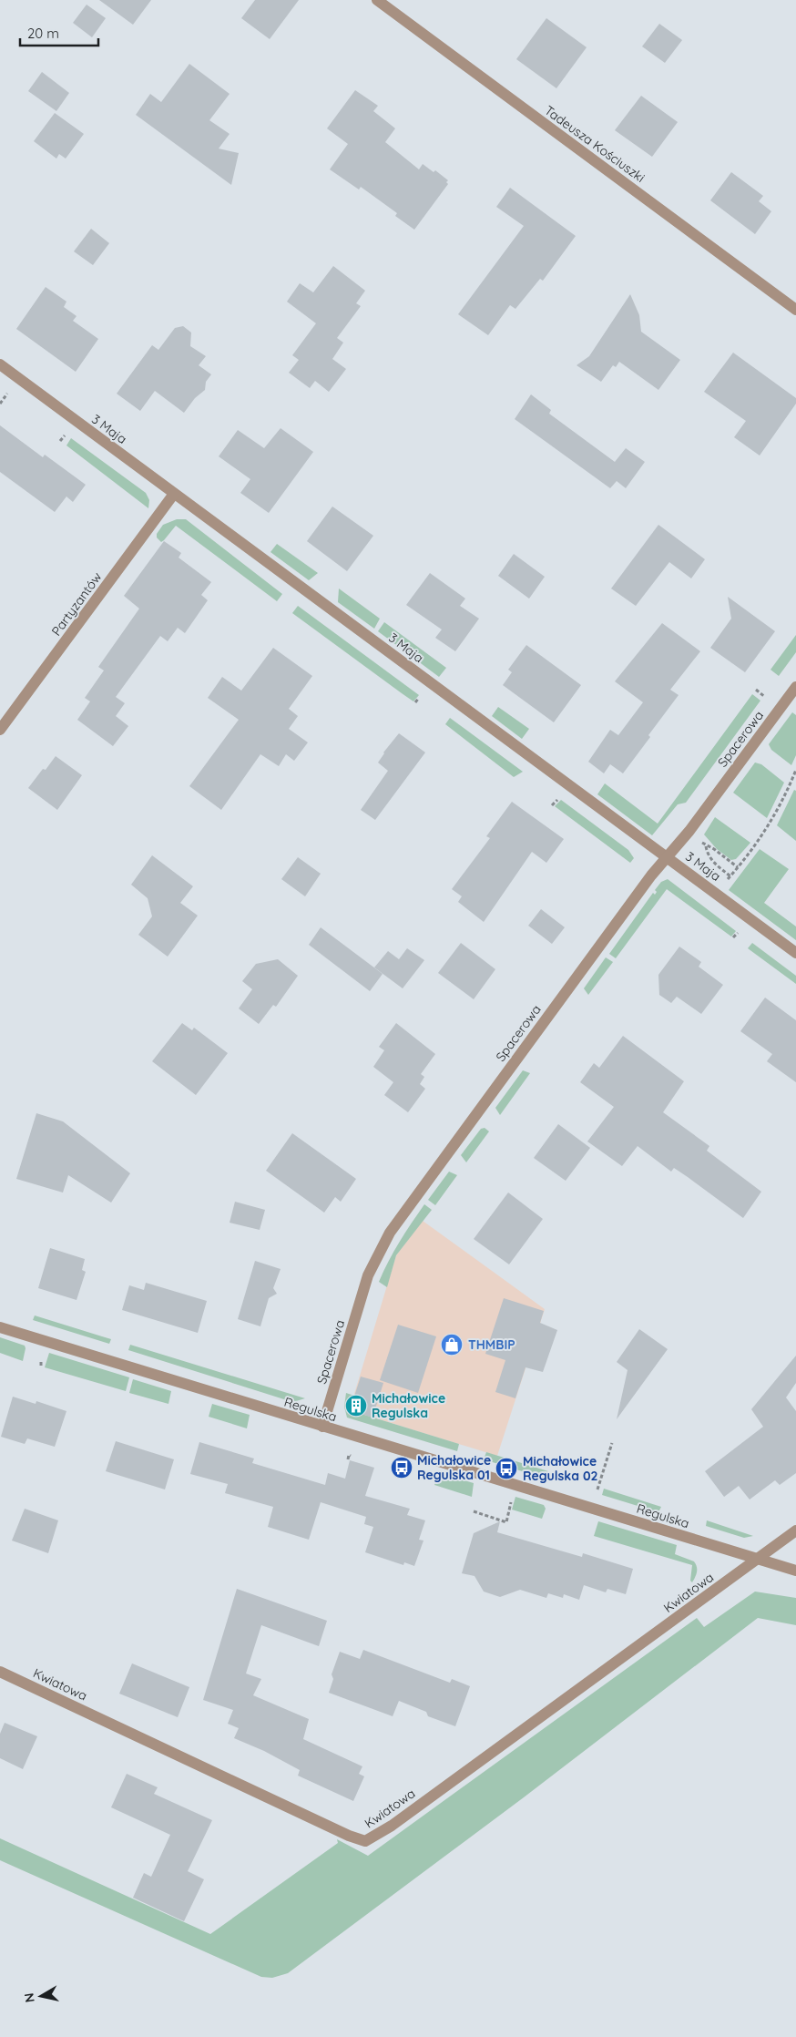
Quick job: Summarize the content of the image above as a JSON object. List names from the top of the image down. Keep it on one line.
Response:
{"streets":{"street":["Tadeusza Kościuszki","3 Maja","Partyzantów","Spacerowa","Regulska","Kwiatowa"]},"crossings":[["3 Maja","Partyzantów"],["3 Maja","Spacerowa"],["Spacerowa","Regulska"],["Regulska","Kwiatowa"]],"places":{"shop":["THMBIP"],"building":["Michałowice Regulska"],"bus stop":["Michałowice Regulska 01","Michałowice Regulska 02"]},"scale_bar":"20 m","north":"left"}
